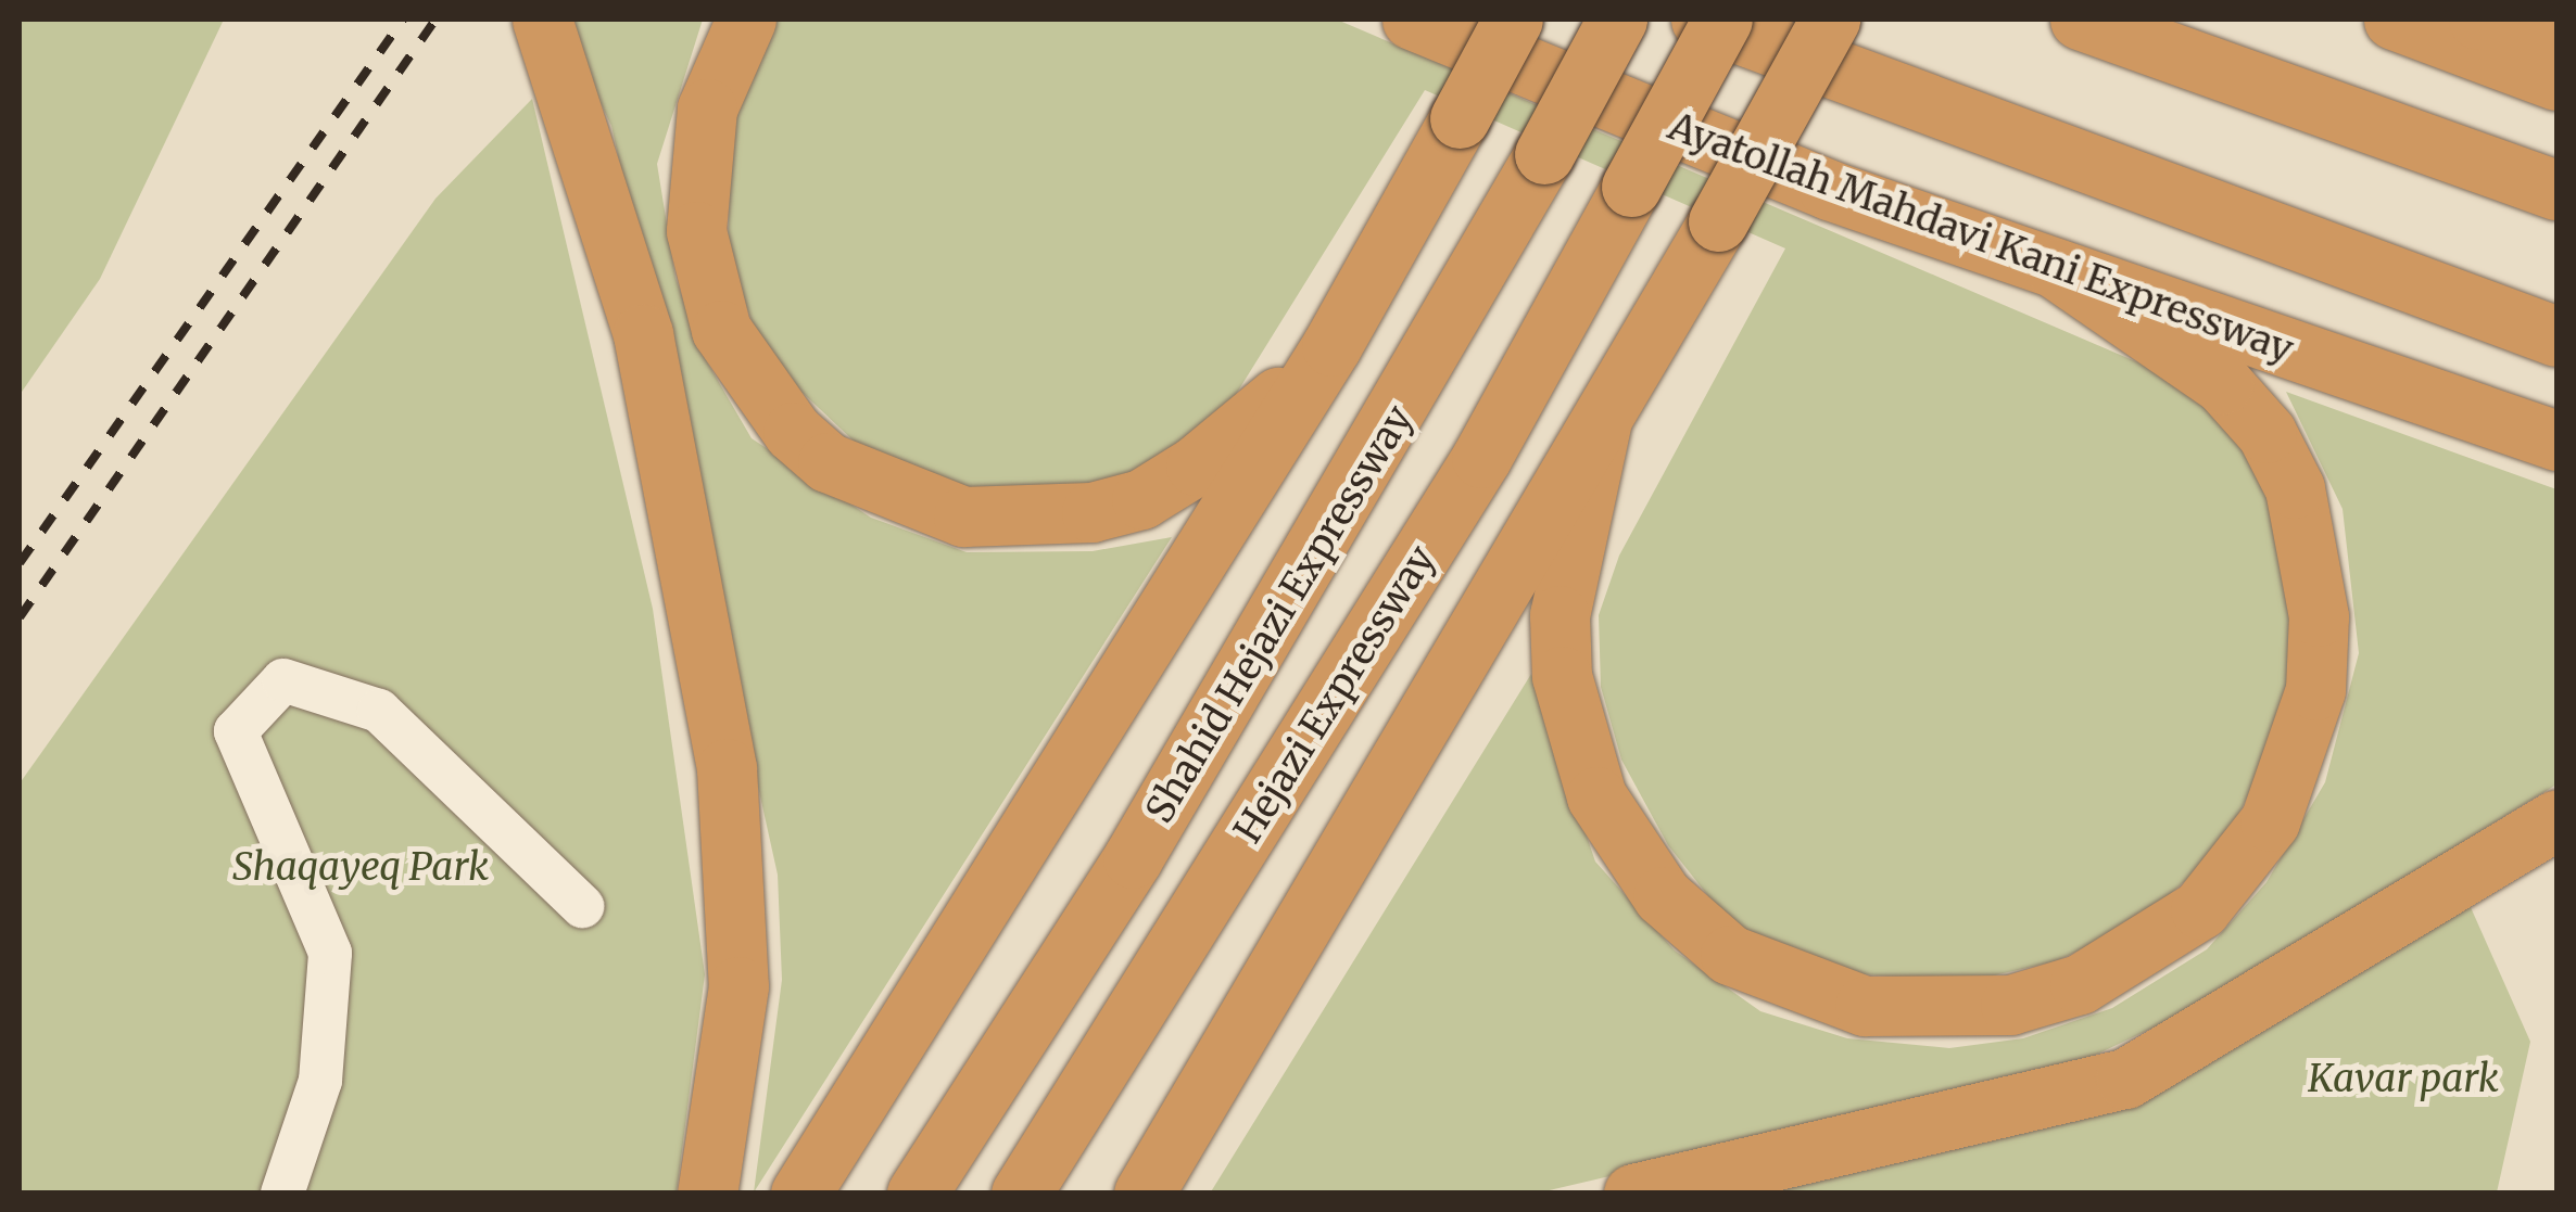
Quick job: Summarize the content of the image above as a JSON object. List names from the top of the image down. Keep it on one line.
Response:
{"streets":{"highway":["Ayatollah Mahdavi Kani Expressway","Shahid Hejazi Expressway","Hejazi Expressway"]},"parks":["Shaqayeq Park","Kavar park"]}
